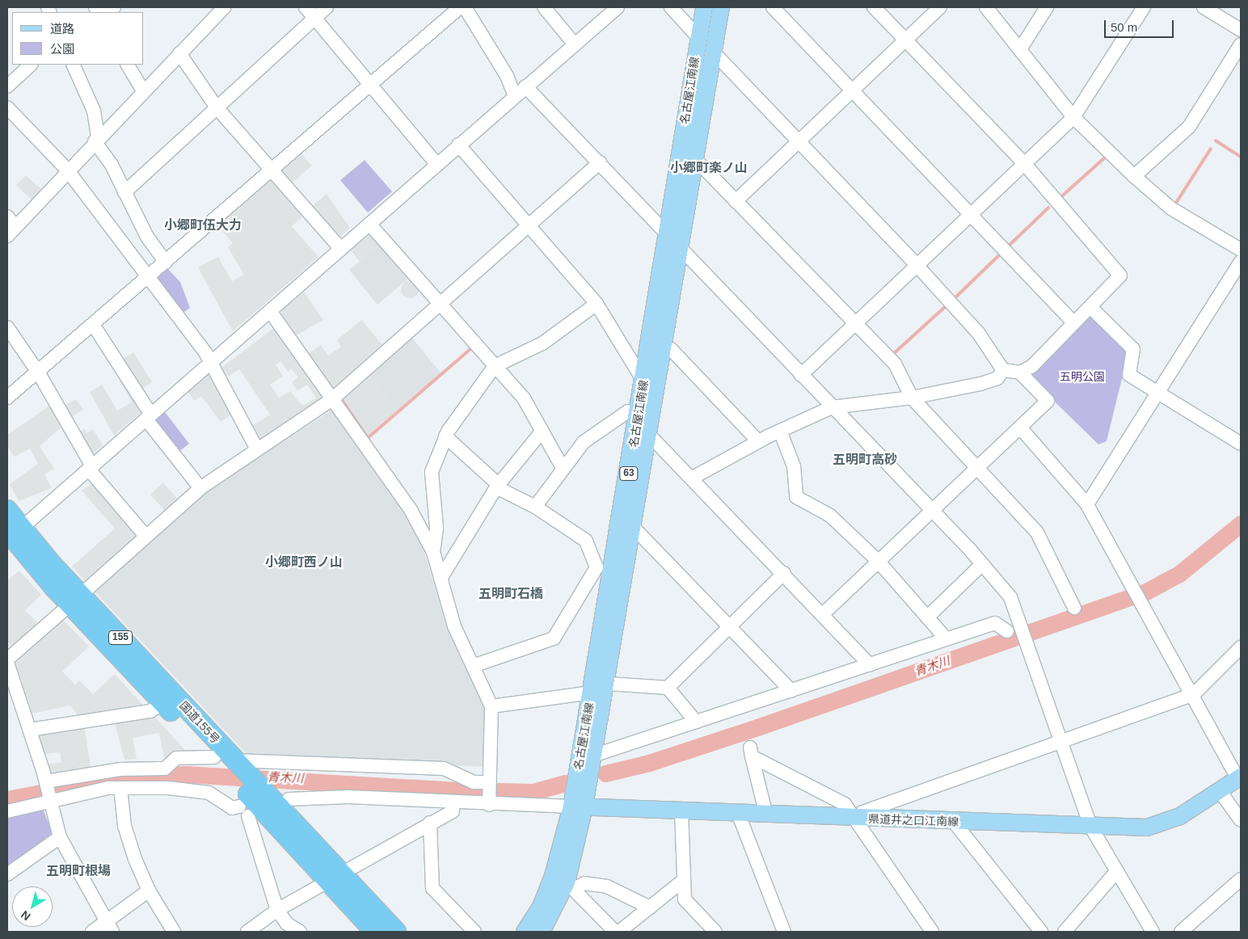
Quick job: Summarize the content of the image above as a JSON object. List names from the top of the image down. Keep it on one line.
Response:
{"streets":{"highway":["155","国道155号"],"main road":["名古屋江南線","63","県道井之口江南線"]},"crossings":[["名古屋江南線","県道井之口江南線"]],"districts":["小郷町楽ノ山","小郷町伍大力","五明町高砂","小郷町西ノ山","五明町石橋","五明町根場"],"water":["青木川"],"parks":["五明公園"],"legend":["道路","公園"],"scale_bar":"50 m","north":"bottom left"}
